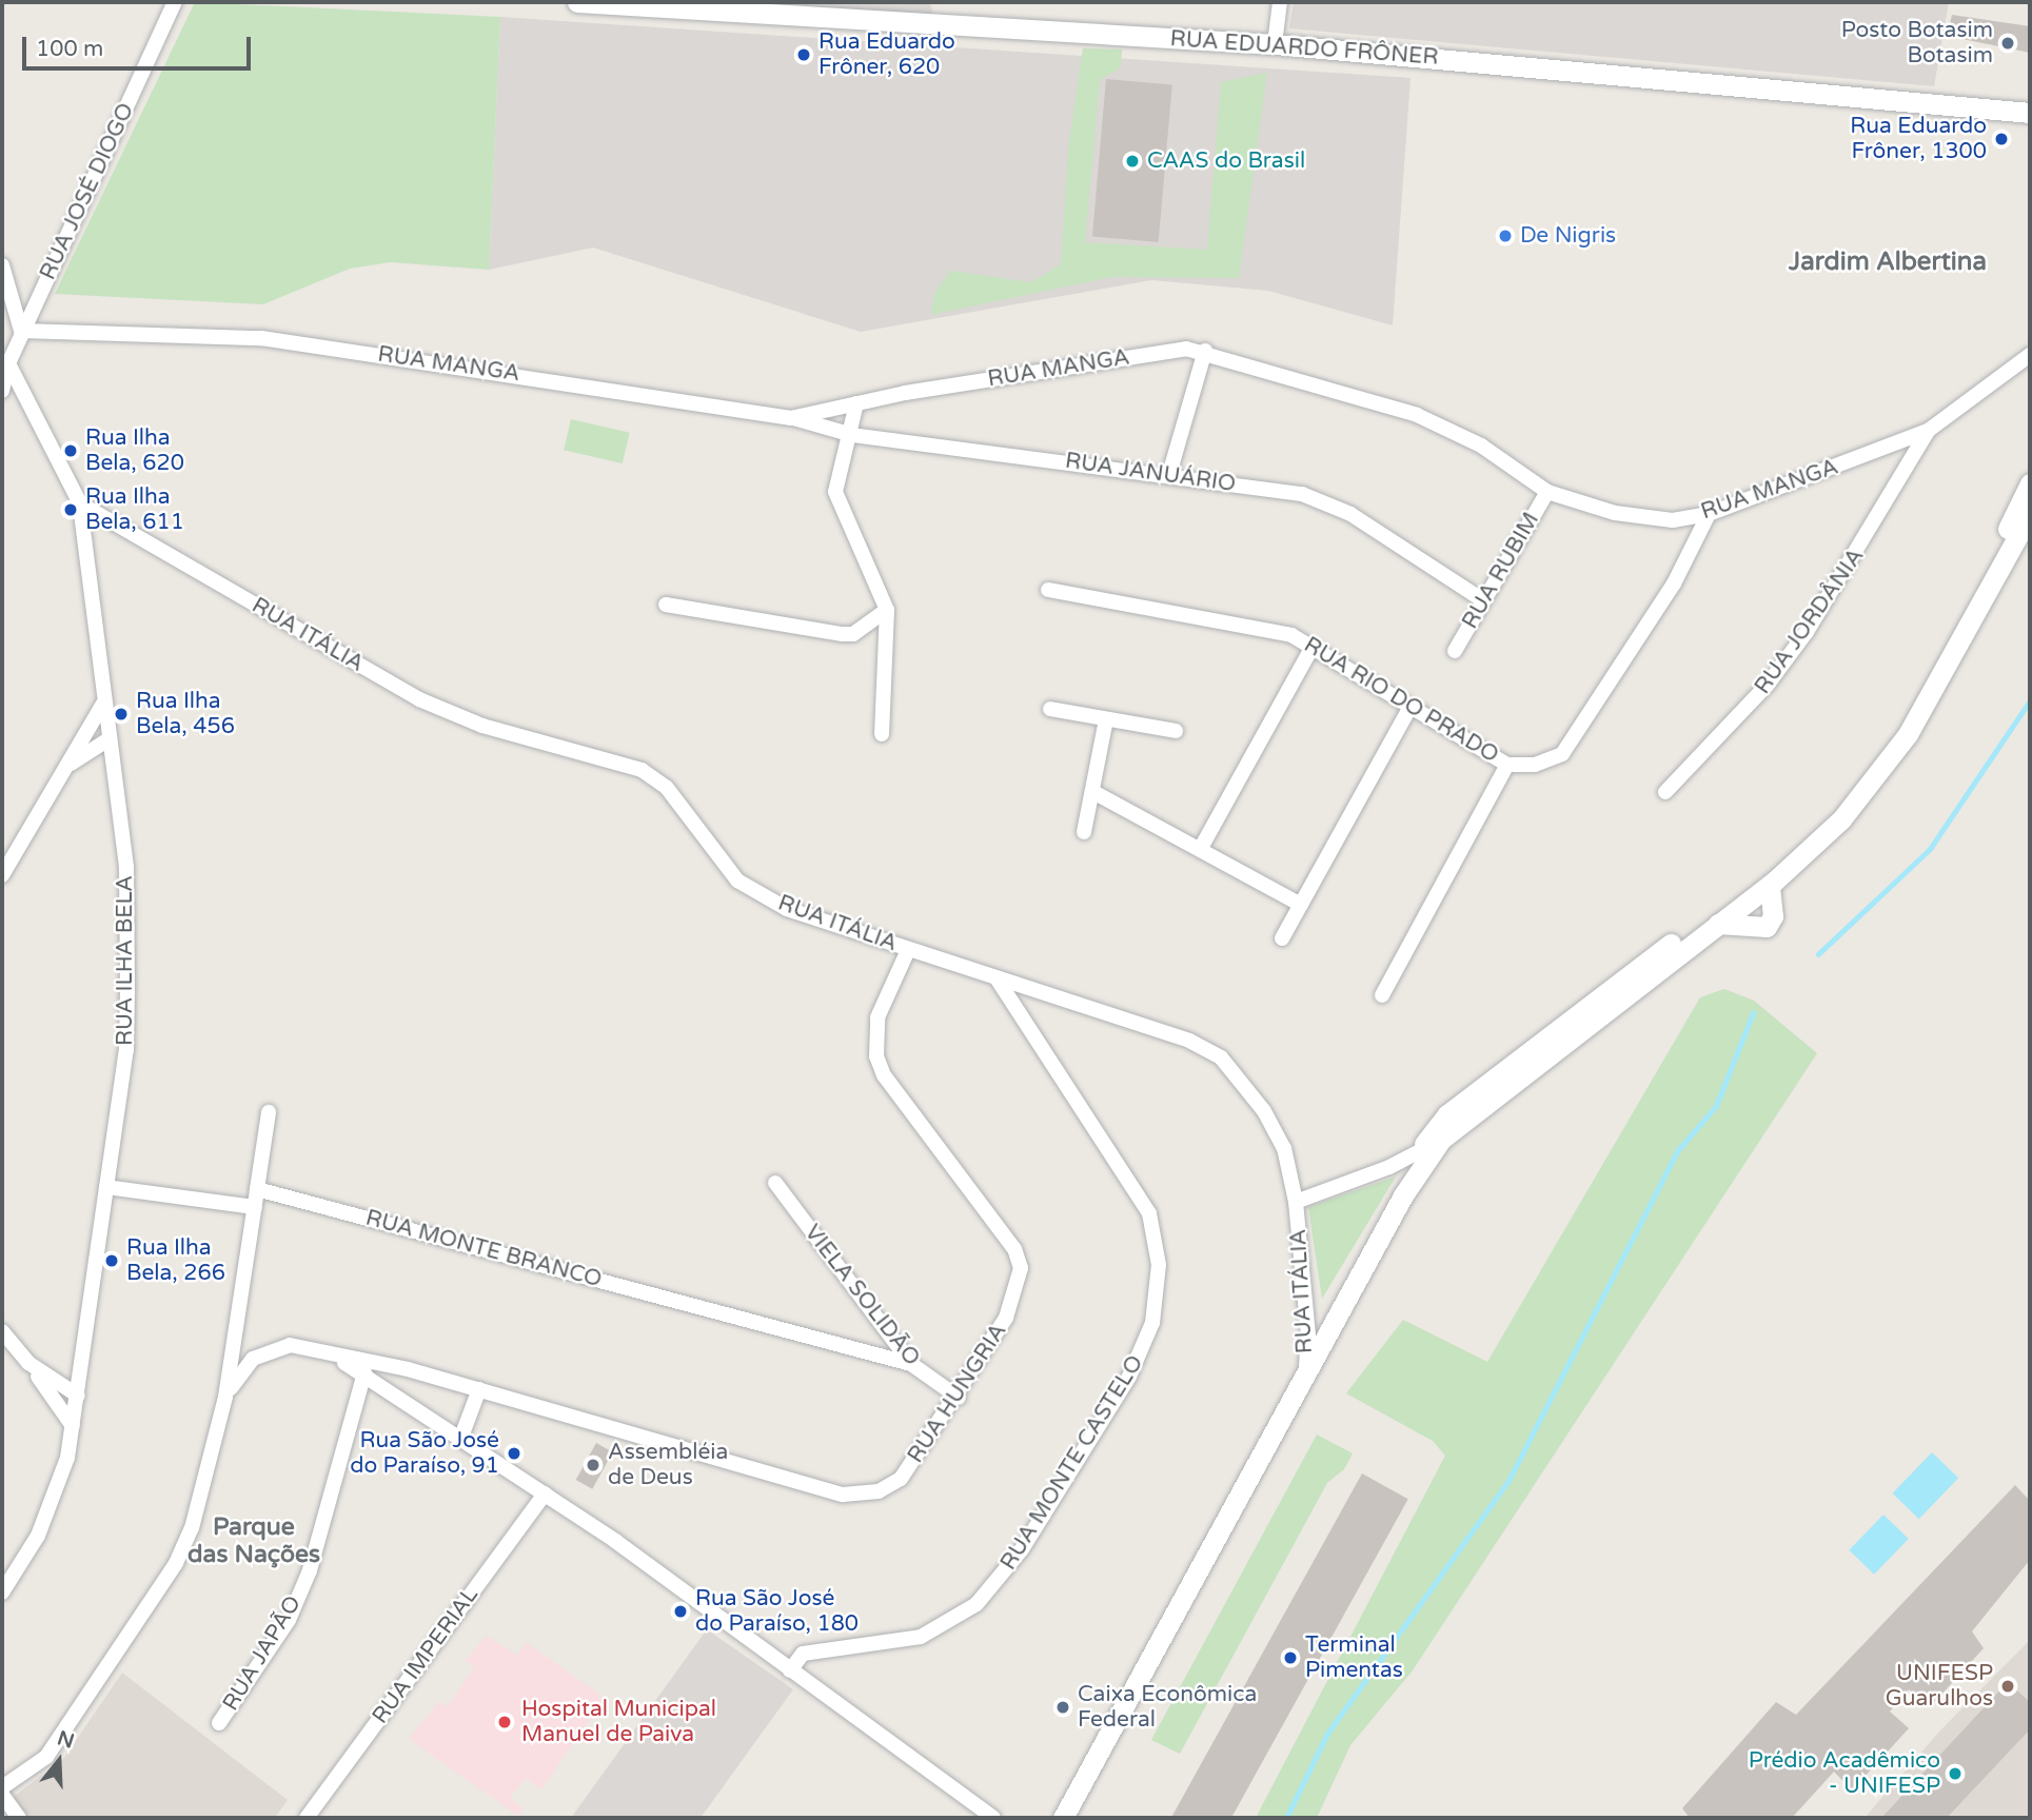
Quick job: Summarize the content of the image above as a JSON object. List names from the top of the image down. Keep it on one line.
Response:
{"streets":{"main road":["RUA EDUARDO FRÔNER"],"street":["RUA JOSÉ DIOGO","RUA MANGA","RUA JANUÁRIO","RUA RUBIM","RUA JORDÂNIA","RUA ITÁLIA","RUA RIO DO PRADO","RUA ILHA BELA","RUA MONTE BRANCO","VIELA SOLIDÃO","RUA HUNGRIA","RUA MONTE CASTELO","RUA JAPÃO","RUA IMPERIAL"]},"crossings":[["RUA JOSÉ DIOGO","RUA MANGA"],["RUA MANGA","RUA JANUÁRIO"],["RUA MANGA","RUA RUBIM"],["RUA MANGA","RUA JORDÂNIA"],["RUA MANGA","RUA RIO DO PRADO"],["RUA JANUÁRIO","RUA RUBIM"],["RUA ITÁLIA","RUA ILHA BELA"],["RUA ITÁLIA","RUA HUNGRIA"],["RUA ITÁLIA","RUA MONTE CASTELO"],["RUA MONTE BRANCO","VIELA SOLIDÃO"],["VIELA SOLIDÃO","RUA HUNGRIA"]],"districts":["Jardim Albertina","Parque das Nações"],"places":["Posto Botasim Botasim","Rua Eduardo Frôner, 620","Rua Eduardo Frôner, 1300","CAAS do Brasil","De Nigris","Rua Ilha Bela, 620","Rua Ilha Bela, 611","Rua Ilha Bela, 456","Rua Ilha Bela, 266","Rua São José do Paraíso, 91","Assembléia de Deus","Rua São José do Paraíso, 180","Terminal Pimentas","UNIFESP Guarulhos","Caixa Econômica Federal","Hospital Municipal Manuel de Paiva","Prédio Acadêmico - UNIFESP"],"scale_bar":"100 m","north":"top"}
